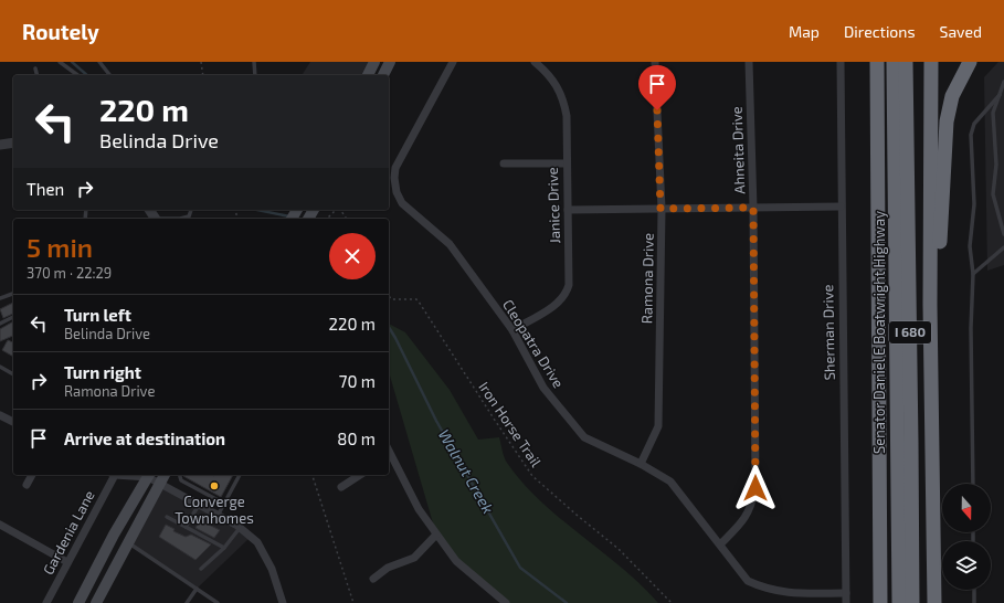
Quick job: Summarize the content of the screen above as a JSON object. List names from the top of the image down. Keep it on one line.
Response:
{"streets":{"highway":["Senator Daniel E Boatwright Highway","I 680"],"street":["Ahneita Drive","Janice Drive","Ramona Drive","Sherman Drive","Cleopatra Drive","Gardenia Lane"],"path":["Iron Horse Trail"]},"crossings":[["Ahneita Drive","Cleopatra Drive"],["Janice Drive","Cleopatra Drive"],["Ramona Drive","Cleopatra Drive"],["Sherman Drive","Cleopatra Drive"]],"water":["Walnut Creek"],"places":["Converge Townhomes"],"north":"bottom","page":{"header":"Routely","nav":["Map","Directions","Saved"],"turn":["220 m","Belinda Drive"],"then":"Then","heading":["5 min","370 m · 22:29"],"list":[{"name":"Turn left","note":"Belinda Drive","value":"220 m"},{"name":"Turn right","note":"Ramona Drive","value":"70 m"},{"name":"Arrive at destination","value":"80 m"}]}}
